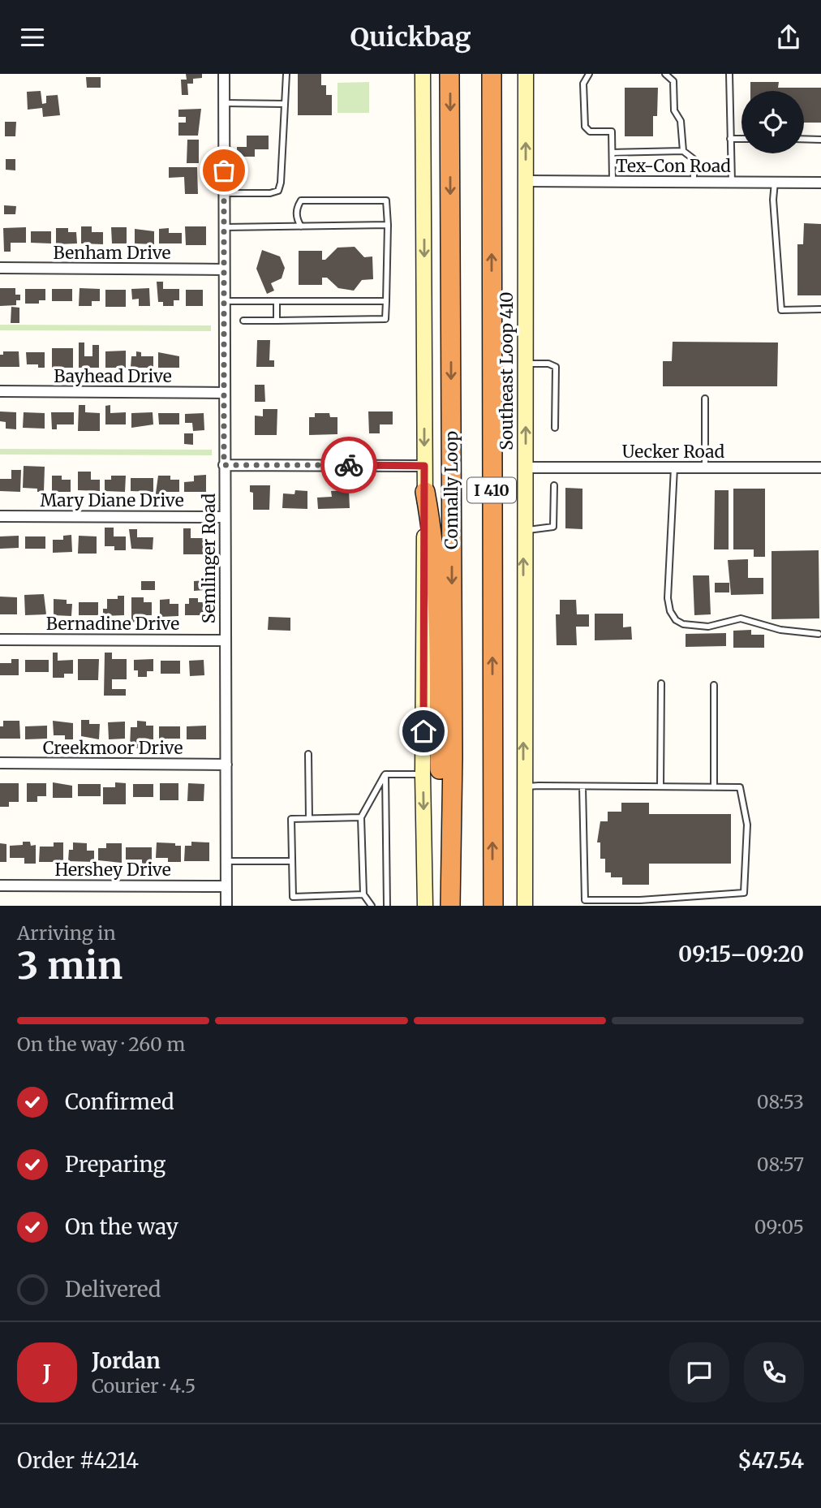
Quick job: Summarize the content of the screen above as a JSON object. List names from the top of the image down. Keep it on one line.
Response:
{"streets":{"highway":["Connally Loop","I 410"],"main road":["Southeast Loop 410"],"street":["Tex-Con Road","Benham Drive","Bayhead Drive","Uecker Road","Mary Diane Drive","Semlinger Road","Bernadine Drive","Creekmoor Drive","Hershey Drive"]},"crossings":[["Tex-Con Road","Southeast Loop 410"],["Benham Drive","Semlinger Road"],["Southeast Loop 410","Uecker Road"],["Bayhead Drive","Semlinger Road"],["Mary Diane Drive","Semlinger Road"],["Semlinger Road","Bernadine Drive"],["Semlinger Road","Creekmoor Drive"],["Semlinger Road","Hershey Drive"]],"page":{"header":"Quickbag","heading":["3 min","Arriving in","09:15–09:20"],"panel":["Jordan","Courier · 4.5","Order #4214","$47.54"],"bar":"On the way · 260 m","list":[["Confirmed","08:53"],["Preparing","08:57"],["On the way","09:05"],"Delivered"],"round":"J"}}
